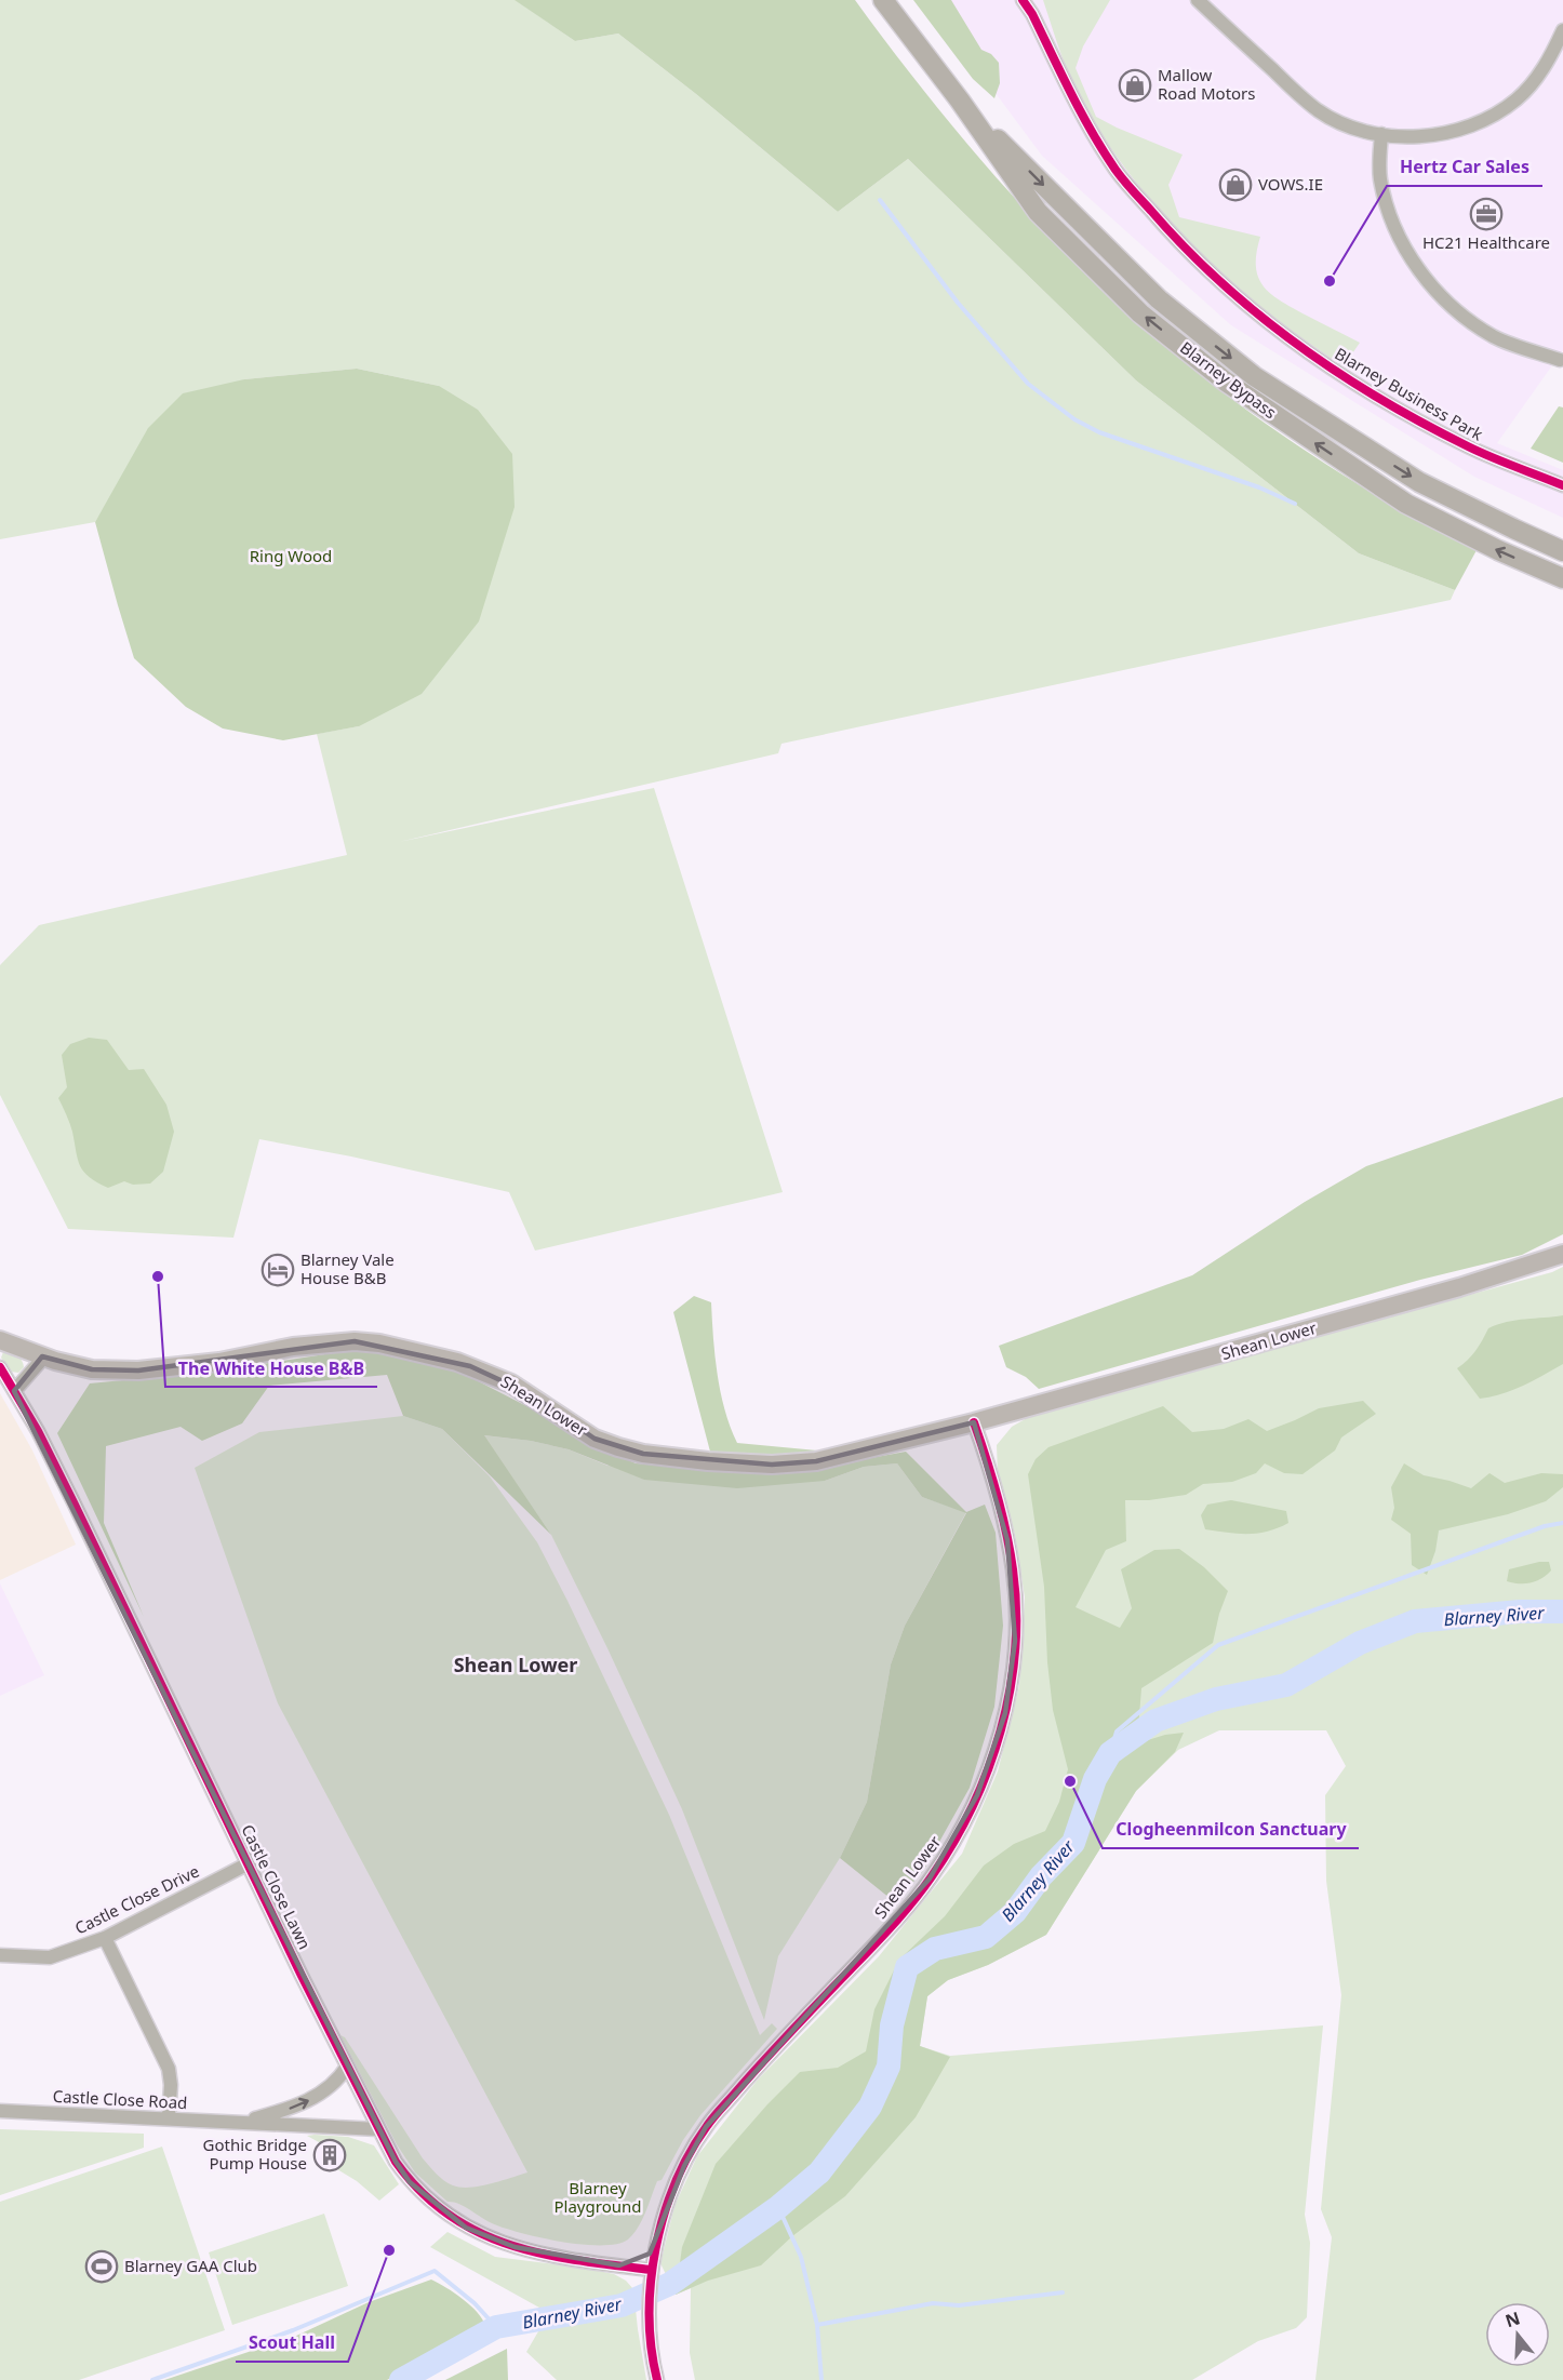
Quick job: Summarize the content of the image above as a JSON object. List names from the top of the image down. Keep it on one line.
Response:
{"streets":{"highway":["Blarney Bypass"],"main road":["Shean Lower"],"street":["Blarney Business Park","Castle Close Lawn","Castle Close Drive","Castle Close Road"]},"crossings":[["Shean Lower","Castle Close Lawn"],["Castle Close Lawn","Castle Close Drive"],["Castle Close Lawn","Castle Close Road"]],"districts":["Shean Lower"],"water":["Blarney River"],"parks":["Ring Wood","Blarney Playground"],"places":{"shop":["Mallow Road Motors","VOWS.IE"],"office":["HC21 Healthcare"],"other":["Hertz Car Sales","The White House B&B","Clogheenmilcon Sanctuary","Scout Hall"],"hotel":["Blarney Vale House B&B"],"building":["Gothic Bridge Pump House"],"sports":["Blarney GAA Club"]},"north":"top"}
